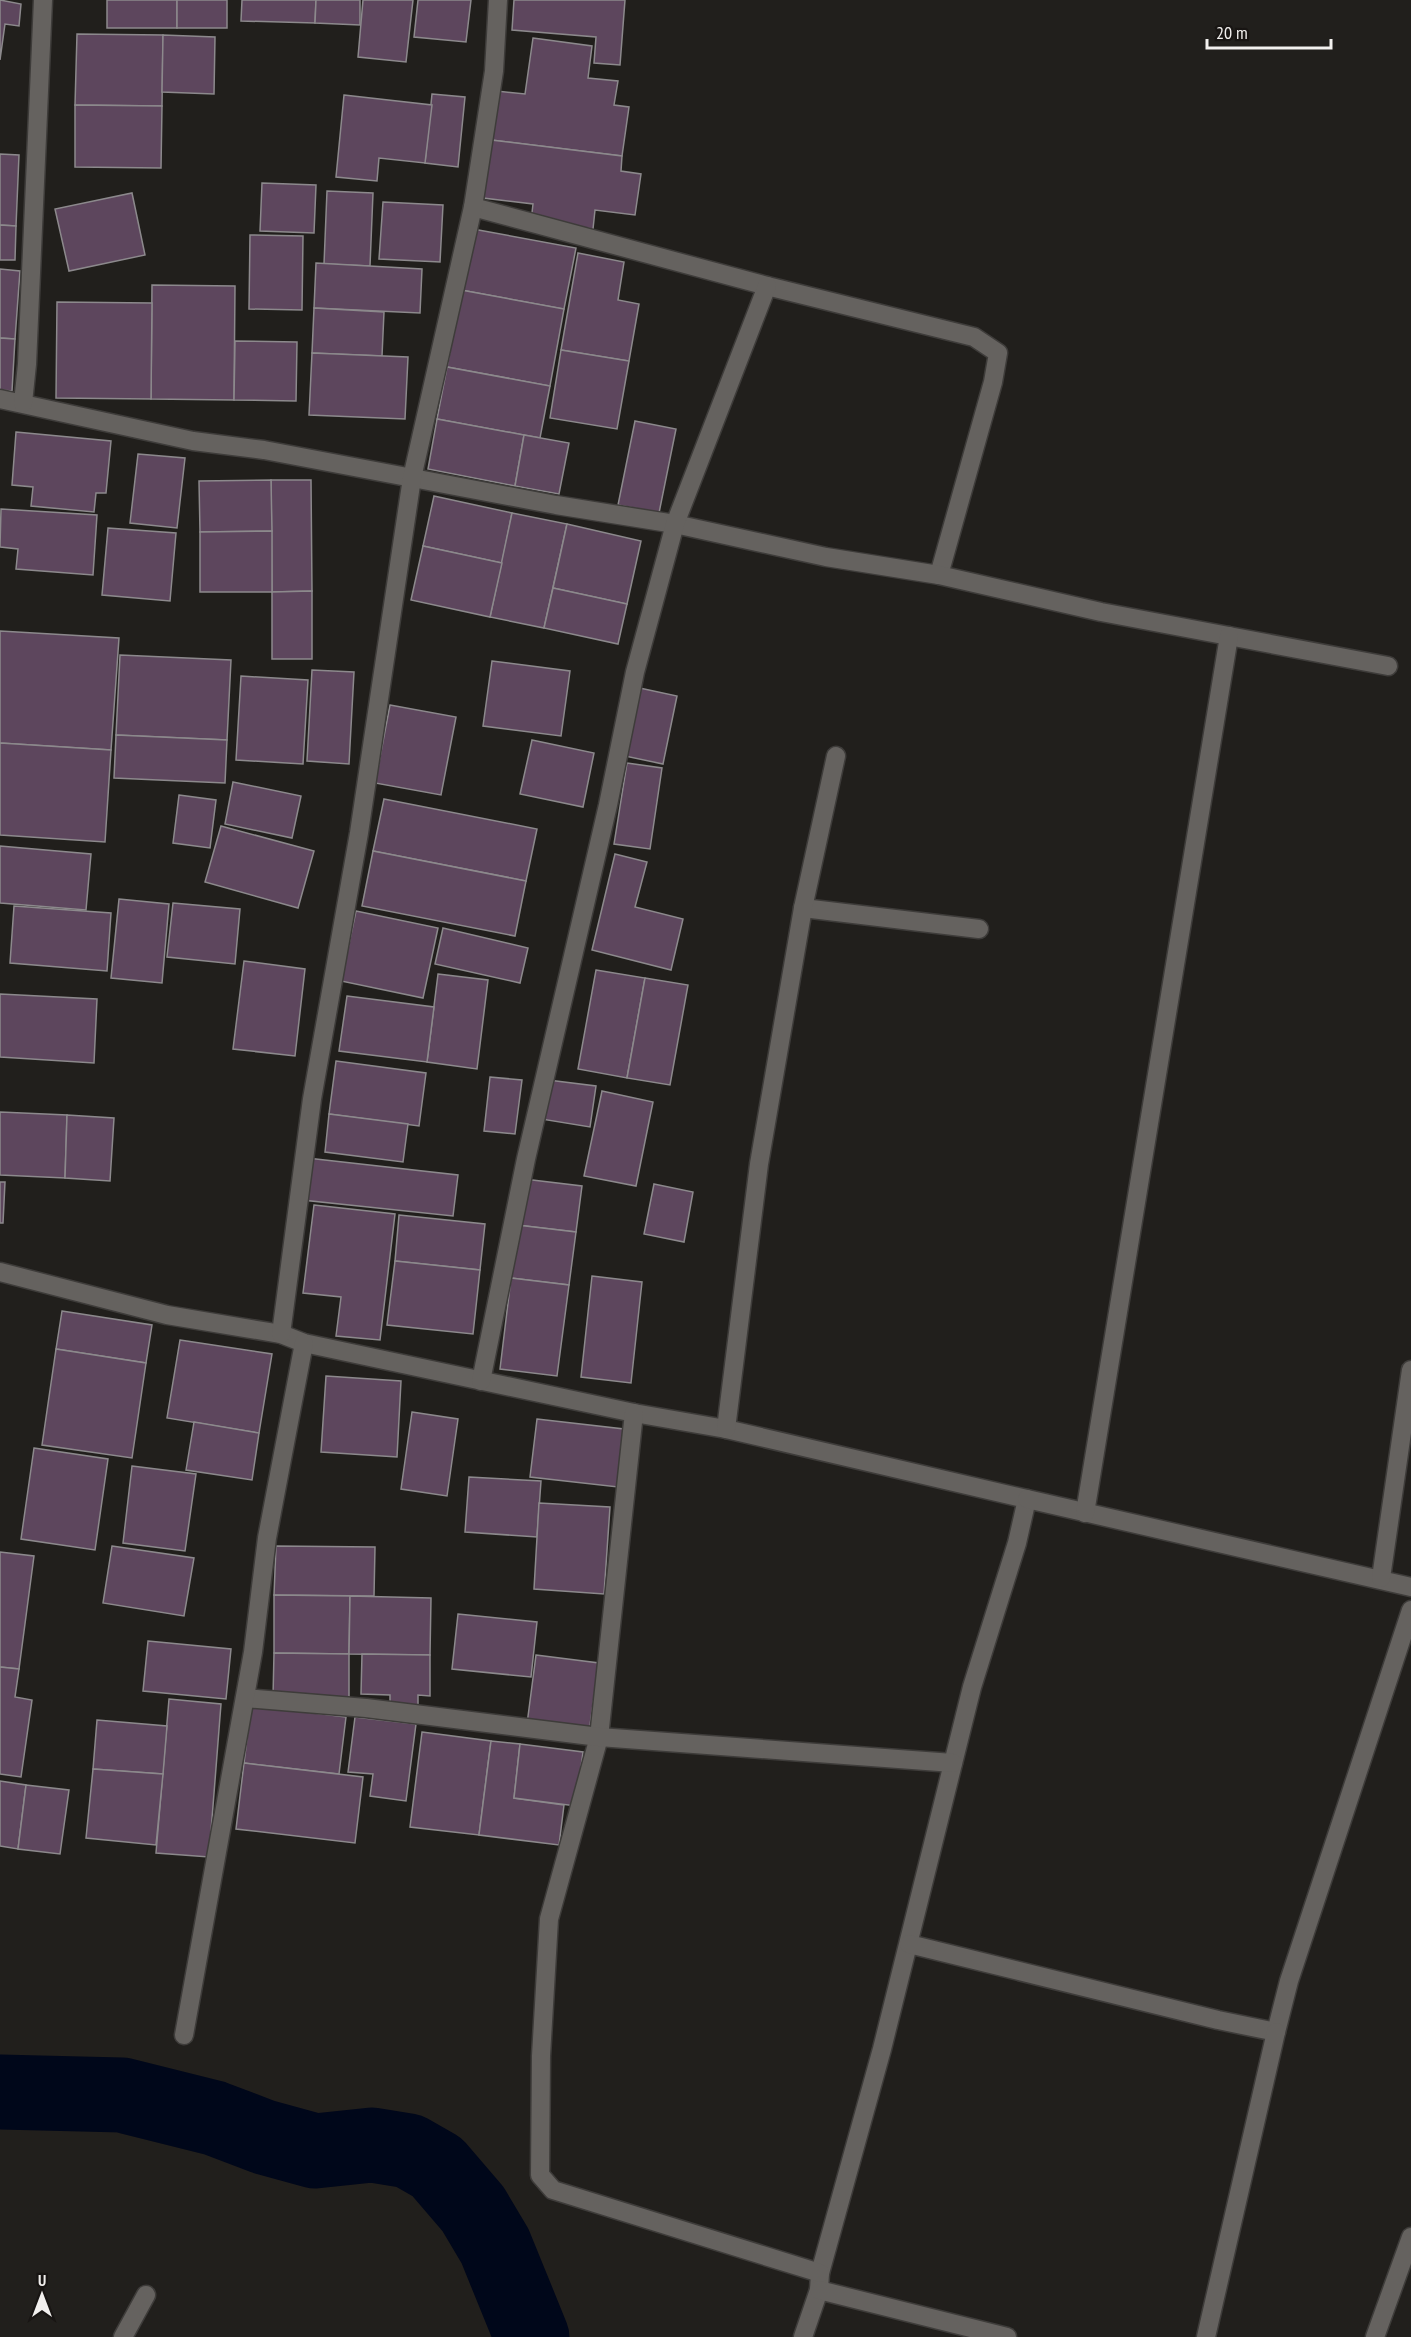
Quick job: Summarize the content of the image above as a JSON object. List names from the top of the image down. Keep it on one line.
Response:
{"scale_bar":"20 m","north":"top"}
